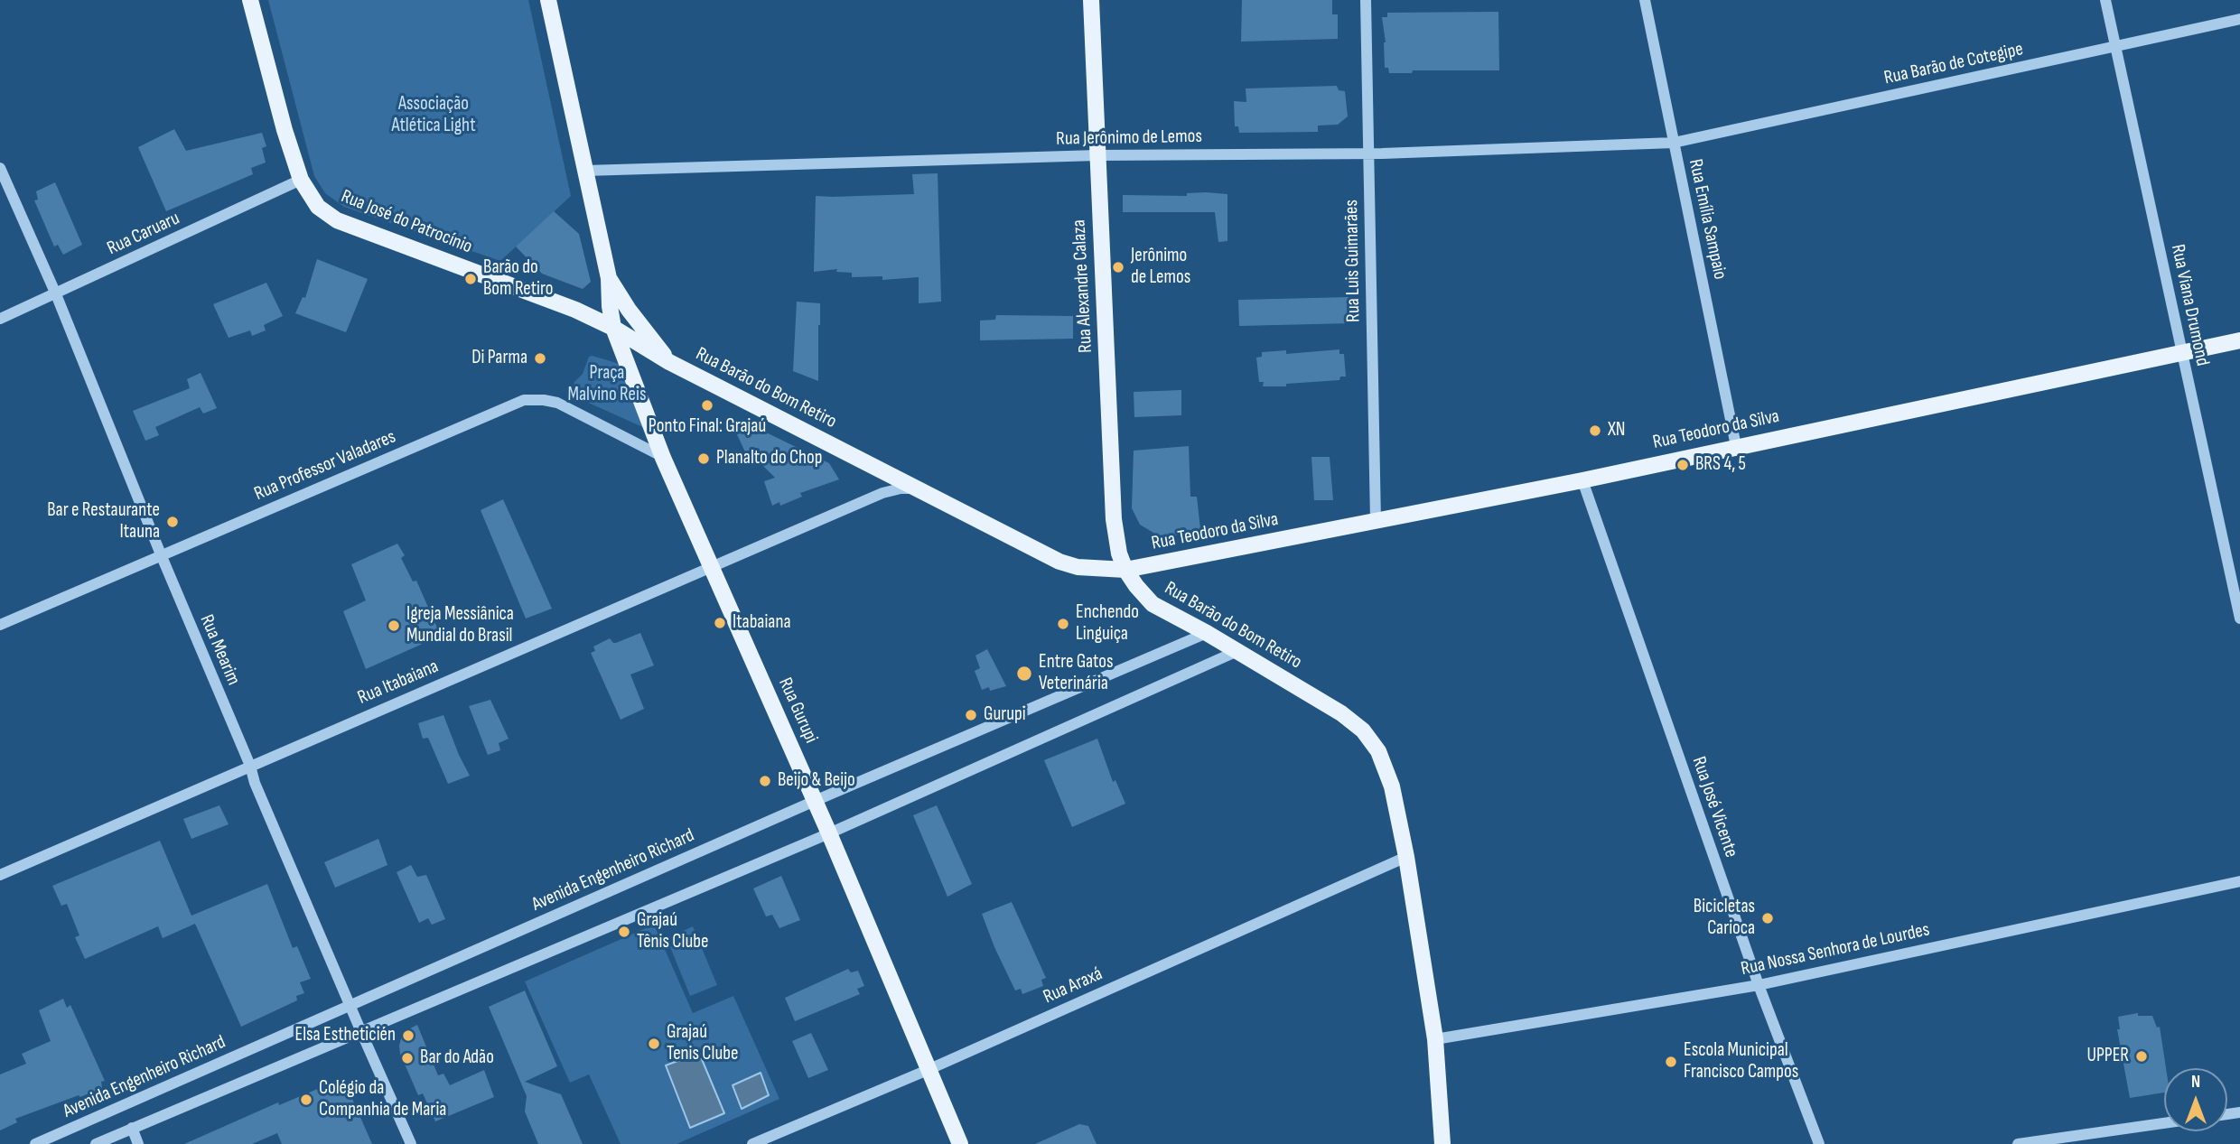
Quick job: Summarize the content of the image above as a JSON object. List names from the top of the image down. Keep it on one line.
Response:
{"streets":{"main road":["Rua José do Patrocínio","Rua Alexandre Calaza","Rua Barão do Bom Retiro","Rua Teodoro da Silva","Rua Gurupi"],"street":["Rua Barão de Cotegipe","Rua Jerônimo de Lemos","Rua Emília Sampaio","Rua Caruaru","Rua Luis Guimarães","Rua Viana Drumond","Rua Professor Valadares","Rua Mearim","Rua Itabaiana","Rua José Vicente","Avenida Engenheiro Richard","Rua Nossa Senhora de Lourdes","Rua Araxá"]},"crossings":[["Rua Barão de Cotegipe","Rua Jerônimo de Lemos"],["Rua Barão de Cotegipe","Rua Emília Sampaio"],["Rua Barão de Cotegipe","Rua Viana Drumond"],["Rua Jerônimo de Lemos","Rua Emília Sampaio"],["Rua Jerônimo de Lemos","Rua Luis Guimarães"],["Rua Jerônimo de Lemos","Rua Alexandre Calaza"],["Rua Jerônimo de Lemos","Rua Barão do Bom Retiro"],["Rua Emília Sampaio","Rua Teodoro da Silva"],["Rua José do Patrocínio","Rua Caruaru"],["Rua José do Patrocínio","Rua Barão do Bom Retiro"],["Rua José do Patrocínio","Rua Gurupi"],["Rua Caruaru","Rua Mearim"],["Rua Luis Guimarães","Rua Teodoro da Silva"],["Rua Alexandre Calaza","Rua Barão do Bom Retiro"],["Rua Alexandre Calaza","Rua Teodoro da Silva"],["Rua Viana Drumond","Rua Teodoro da Silva"],["Rua Barão do Bom Retiro","Rua Teodoro da Silva"],["Rua Barão do Bom Retiro","Rua Itabaiana"],["Rua Barão do Bom Retiro","Rua Gurupi"],["Rua Barão do Bom Retiro","Avenida Engenheiro Richard"],["Rua Barão do Bom Retiro","Rua Nossa Senhora de Lourdes"],["Rua Barão do Bom Retiro","Rua Araxá"],["Rua Teodoro da Silva","Rua José Vicente"],["Rua Professor Valadares","Rua Mearim"],["Rua Professor Valadares","Rua Gurupi"],["Rua Mearim","Rua Itabaiana"],["Rua Mearim","Avenida Engenheiro Richard"],["Rua Itabaiana","Rua Gurupi"],["Rua Gurupi","Avenida Engenheiro Richard"],["Rua Gurupi","Rua Araxá"],["Rua José Vicente","Rua Nossa Senhora de Lourdes"]],"parks":["Associação Atlética Light","Praça Malvino Reis"],"places":["Jerônimo de Lemos","Barão do Bom Retiro","Di Parma","Ponto Final: Grajaú","XN","Planalto do Chop","BRS 4, 5","Bar e Restaurante Itauna","Itabaiana","Enchendo Linguiça","Igreja Messiânica Mundial do Brasil","Entre Gatos Veterinária","Gurupi","Beijo & Beijo","Bicicletas Carioca","Grajaú Tênis Clube","Elsa Estheticién","Grajaú Tenis Clube","UPPER","Bar do Adão","Escola Municipal Francisco Campos","Colégio da Companhia de Maria"],"north":"top"}
